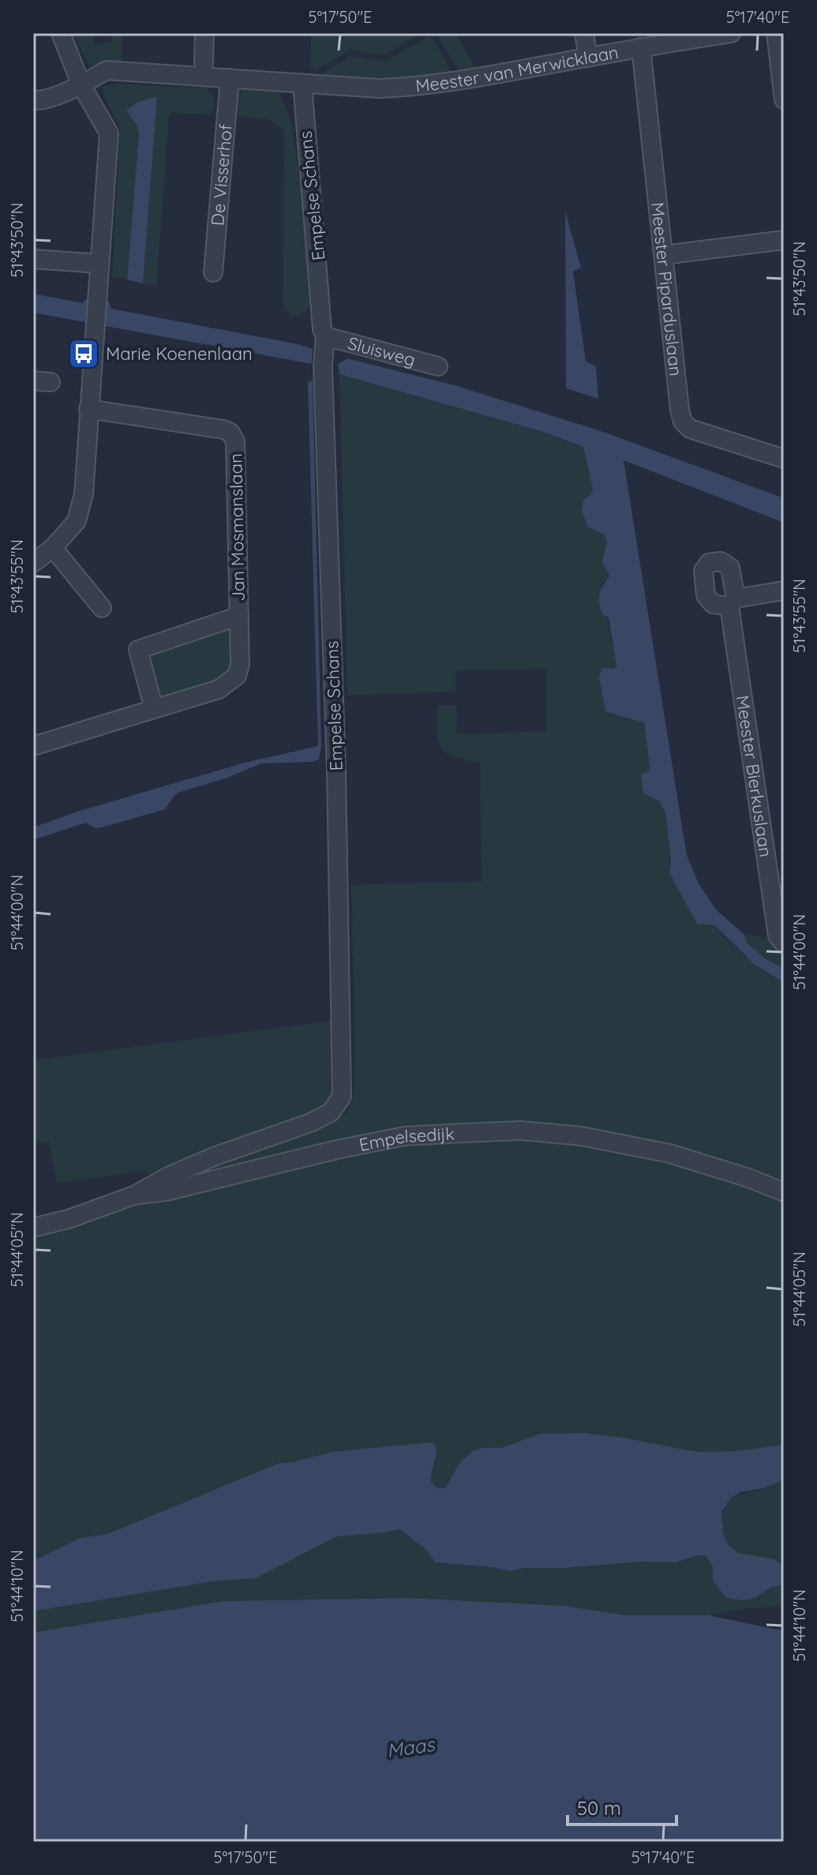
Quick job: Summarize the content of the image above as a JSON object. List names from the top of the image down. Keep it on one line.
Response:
{"streets":{"street":["Meester van Merwicklaan","De Visserhof","Empelse Schans","Meester Piparduslaan","Sluisweg","Jan Mosmanslaan","Meester Bierkuslaan","Empelsedijk"]},"crossings":[["Meester van Merwicklaan","De Visserhof"],["Meester van Merwicklaan","Empelse Schans"],["Meester van Merwicklaan","Meester Piparduslaan"],["Empelse Schans","Sluisweg"],["Empelse Schans","Empelsedijk"]],"water":["Maas"],"places":{"bus stop":["Marie Koenenlaan"]},"scale_bar":"50 m","coordinates":["5°17'50\"E","5°17'40\"E","51°43'50\"N","51°43'55\"N","51°44'00\"N","51°44'05\"N","51°44'10\"N"]}
